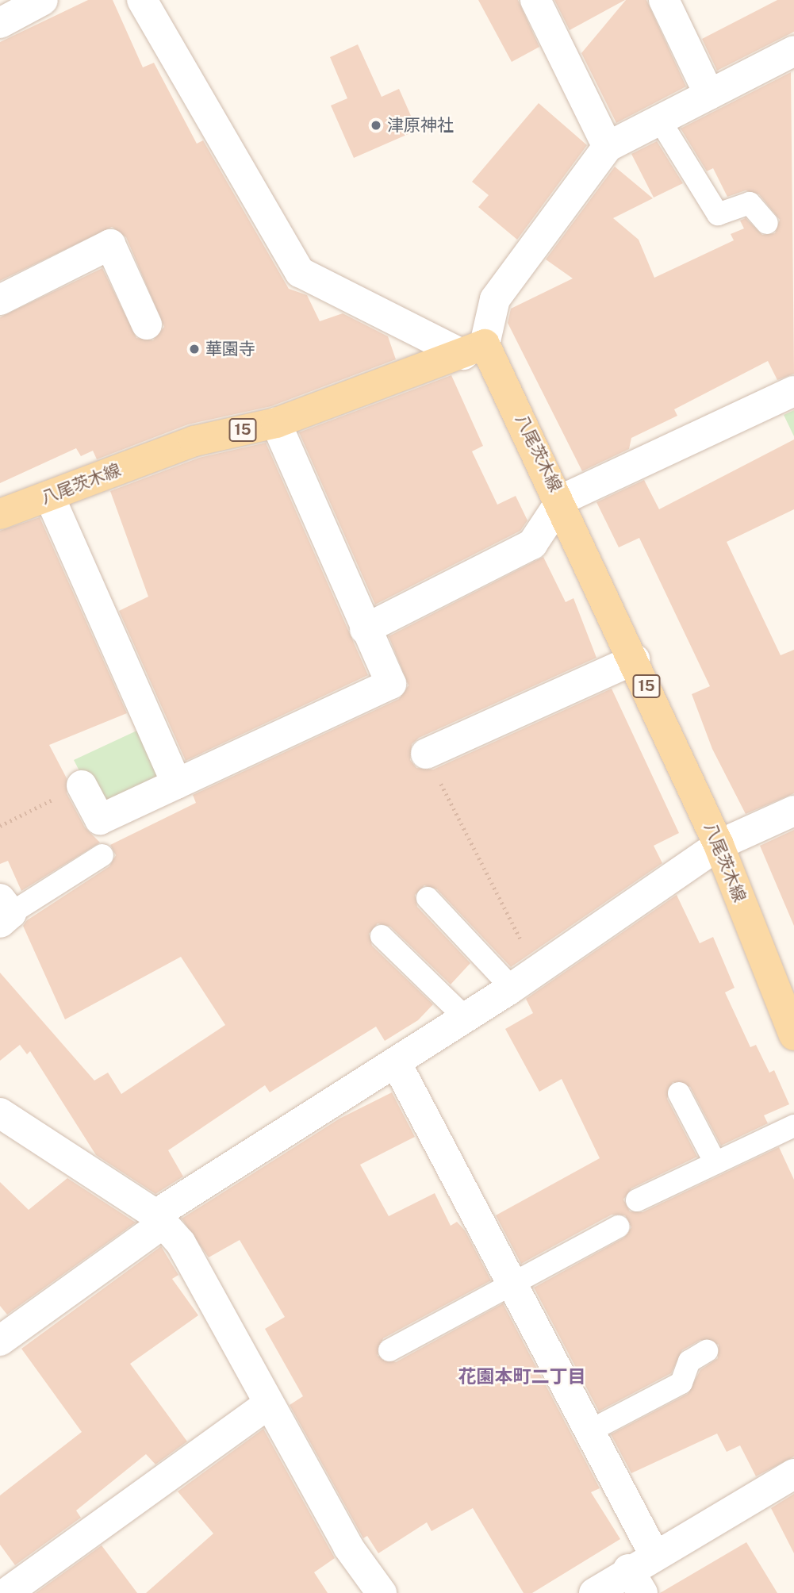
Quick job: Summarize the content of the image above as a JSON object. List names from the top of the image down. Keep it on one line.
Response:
{"streets":{"main road":["15","八尾茨木線"]},"districts":["花園本町二丁目"],"places":["津原神社","華園寺"]}
